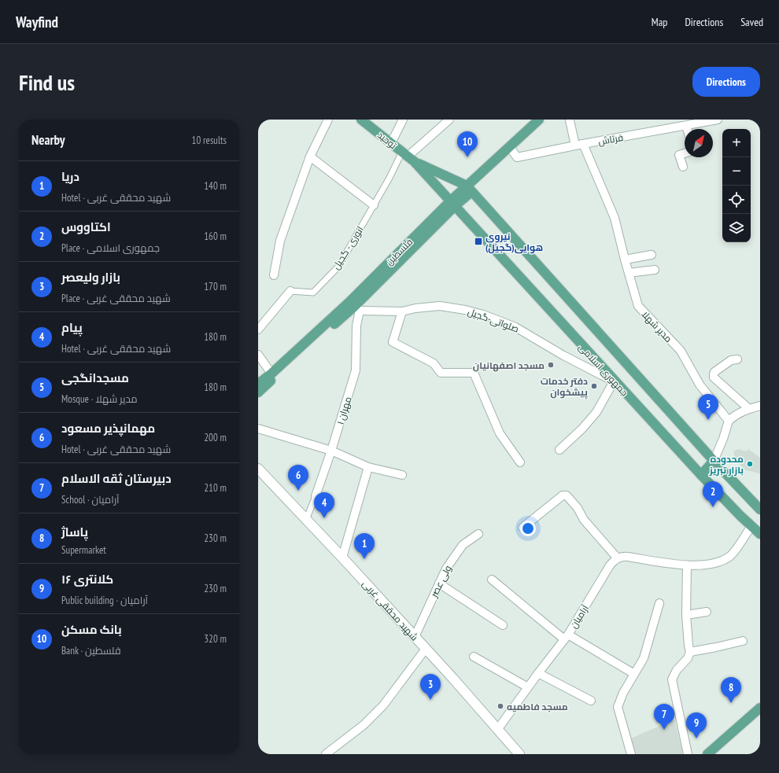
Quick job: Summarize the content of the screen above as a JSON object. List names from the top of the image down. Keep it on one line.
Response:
{"streets":{"main road":["توحید","فلسطین","جمهوری اسلامی"],"street":["فرتاش","انوری - گجیل","صلواتی-گجیل","مدیر شهلا","مهران ۱","ولی عصر","شهید محققی غربی","آرامیان"]},"crossings":[["فرتاش","فلسطین"],["فرتاش","مدیر شهلا"],["توحید","انوری - گجیل"],["توحید","جمهوری اسلامی"],["انوری - گجیل","جمهوری اسلامی"],["فلسطین","صلواتی-گجیل"],["فلسطین","جمهوری اسلامی"],["فلسطین","مهران ۱"],["صلواتی-گجیل","جمهوری اسلامی"],["صلواتی-گجیل","مهران ۱"],["مهران ۱","شهید محققی غربی"],["ولی عصر","شهید محققی غربی"],["شهید محققی غربی","آرامیان"]],"places":{"transit":["نیروی هوایی(گجیل)"],"other":["مسجد اصفهانیان","دفتر خدمات پیشخوان","محدوده بازار تبریز","مسجد فاطمیه"]},"north":"top right","page":{"header":"Wayfind","nav":["Map","Directions","Saved"],"buttons":"Directions","title":"Find us","heading":["Nearby","10 results"],"map_buttons":["+","−"],"pins":["10","5","6","2","4","1","3","8","7","9"],"list":[{"mark":"1","name":"دریا","note":"Hotel · شهید محققی غربی","value":"140 m"},{"mark":"2","name":"اکتاووس","note":"Place · جمهوری اسلامی","value":"160 m"},{"mark":"3","name":"بازار ولیعصر","note":"Place · شهید محققی غربی","value":"170 m"},{"mark":"4","name":"پیام","note":"Hotel · شهید محققی غربی","value":"180 m"},{"mark":"5","name":"مسجدانگجی","note":"Mosque · مدیر شهلا","value":"180 m"},{"mark":"6","name":"مهمانپذیر مسعود","note":"Hotel · شهید محققی غربی","value":"200 m"},{"mark":"7","name":"دبیرستان ثقه الاسلام","note":"School · آرامیان","value":"210 m"},{"mark":"8","name":"پاساژ","note":"Supermarket","value":"230 m"},{"mark":"9","name":"کلانتری ۱۶","note":"Public building · آرامیان","value":"230 m"},{"mark":"10","name":"بانک مسکن","note":"Bank · فلسطین","value":"320 m"}]}}
